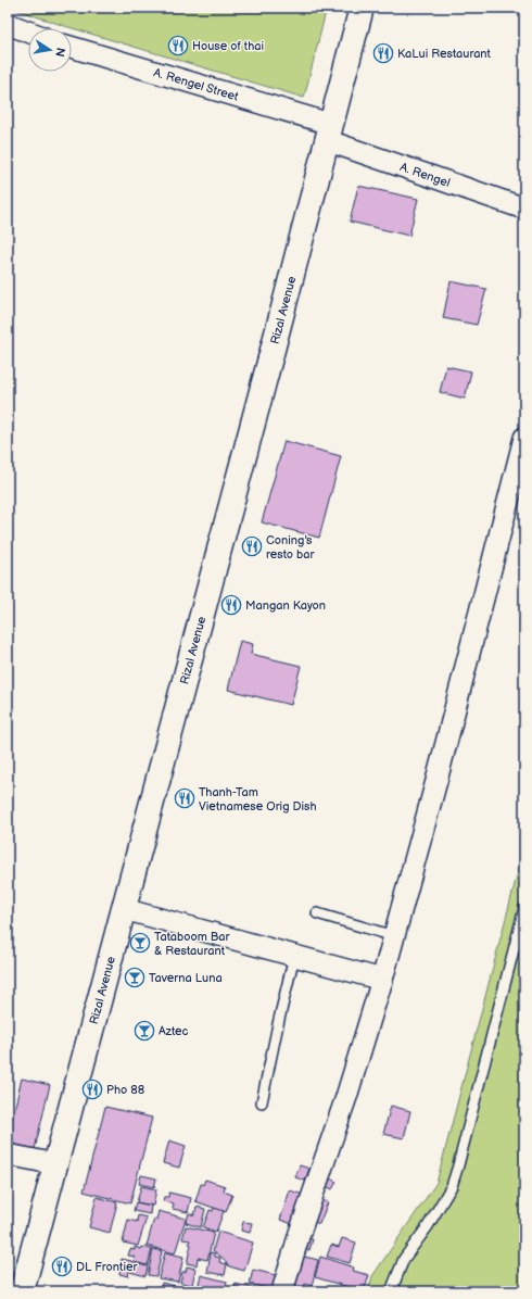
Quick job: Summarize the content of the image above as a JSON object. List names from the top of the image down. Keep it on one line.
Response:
{"streets":{"street":["A. Rengel Street","A. Rengel","Rizal Avenue"]},"crossings":[["A. Rengel Street","A. Rengel"],["A. Rengel Street","Rizal Avenue"],["A. Rengel","Rizal Avenue"]],"places":{"restaurant":["House of thai","KaLui Restaurant","Coning's resto bar","Mangan Kayon","Thanh-Tam Vietnamese Orig Dish","Pho 88","DL Frontier"],"bar":["Tataboom Bar & Restaurant","Taverna Luna","Aztec"]},"north":"right"}
